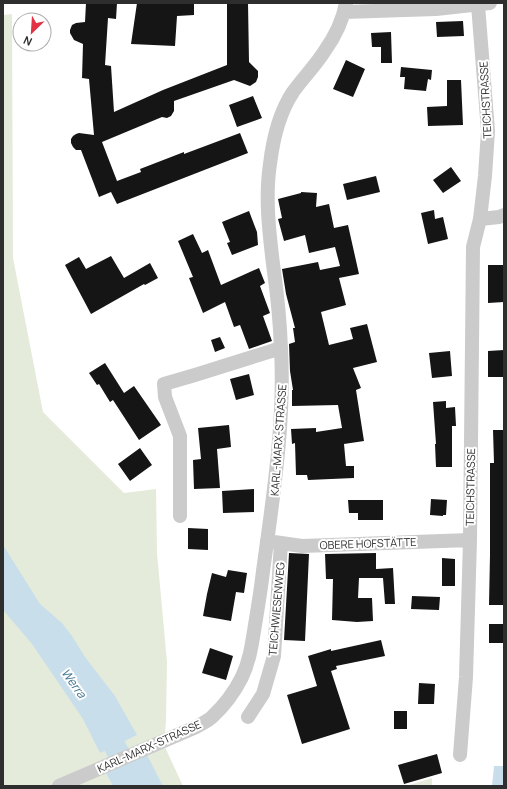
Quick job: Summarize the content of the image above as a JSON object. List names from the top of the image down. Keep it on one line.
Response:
{"streets":{"street":["TEICHSTRASSE","KARL-MARX-STRASSE","OBERE HOFSTÄTTE","TEICHWIESENWEG"]},"crossings":[["TEICHSTRASSE","OBERE HOFSTÄTTE"],["KARL-MARX-STRASSE","OBERE HOFSTÄTTE"],["OBERE HOFSTÄTTE","TEICHWIESENWEG"]],"water":["Werra"],"north":"bottom left"}
